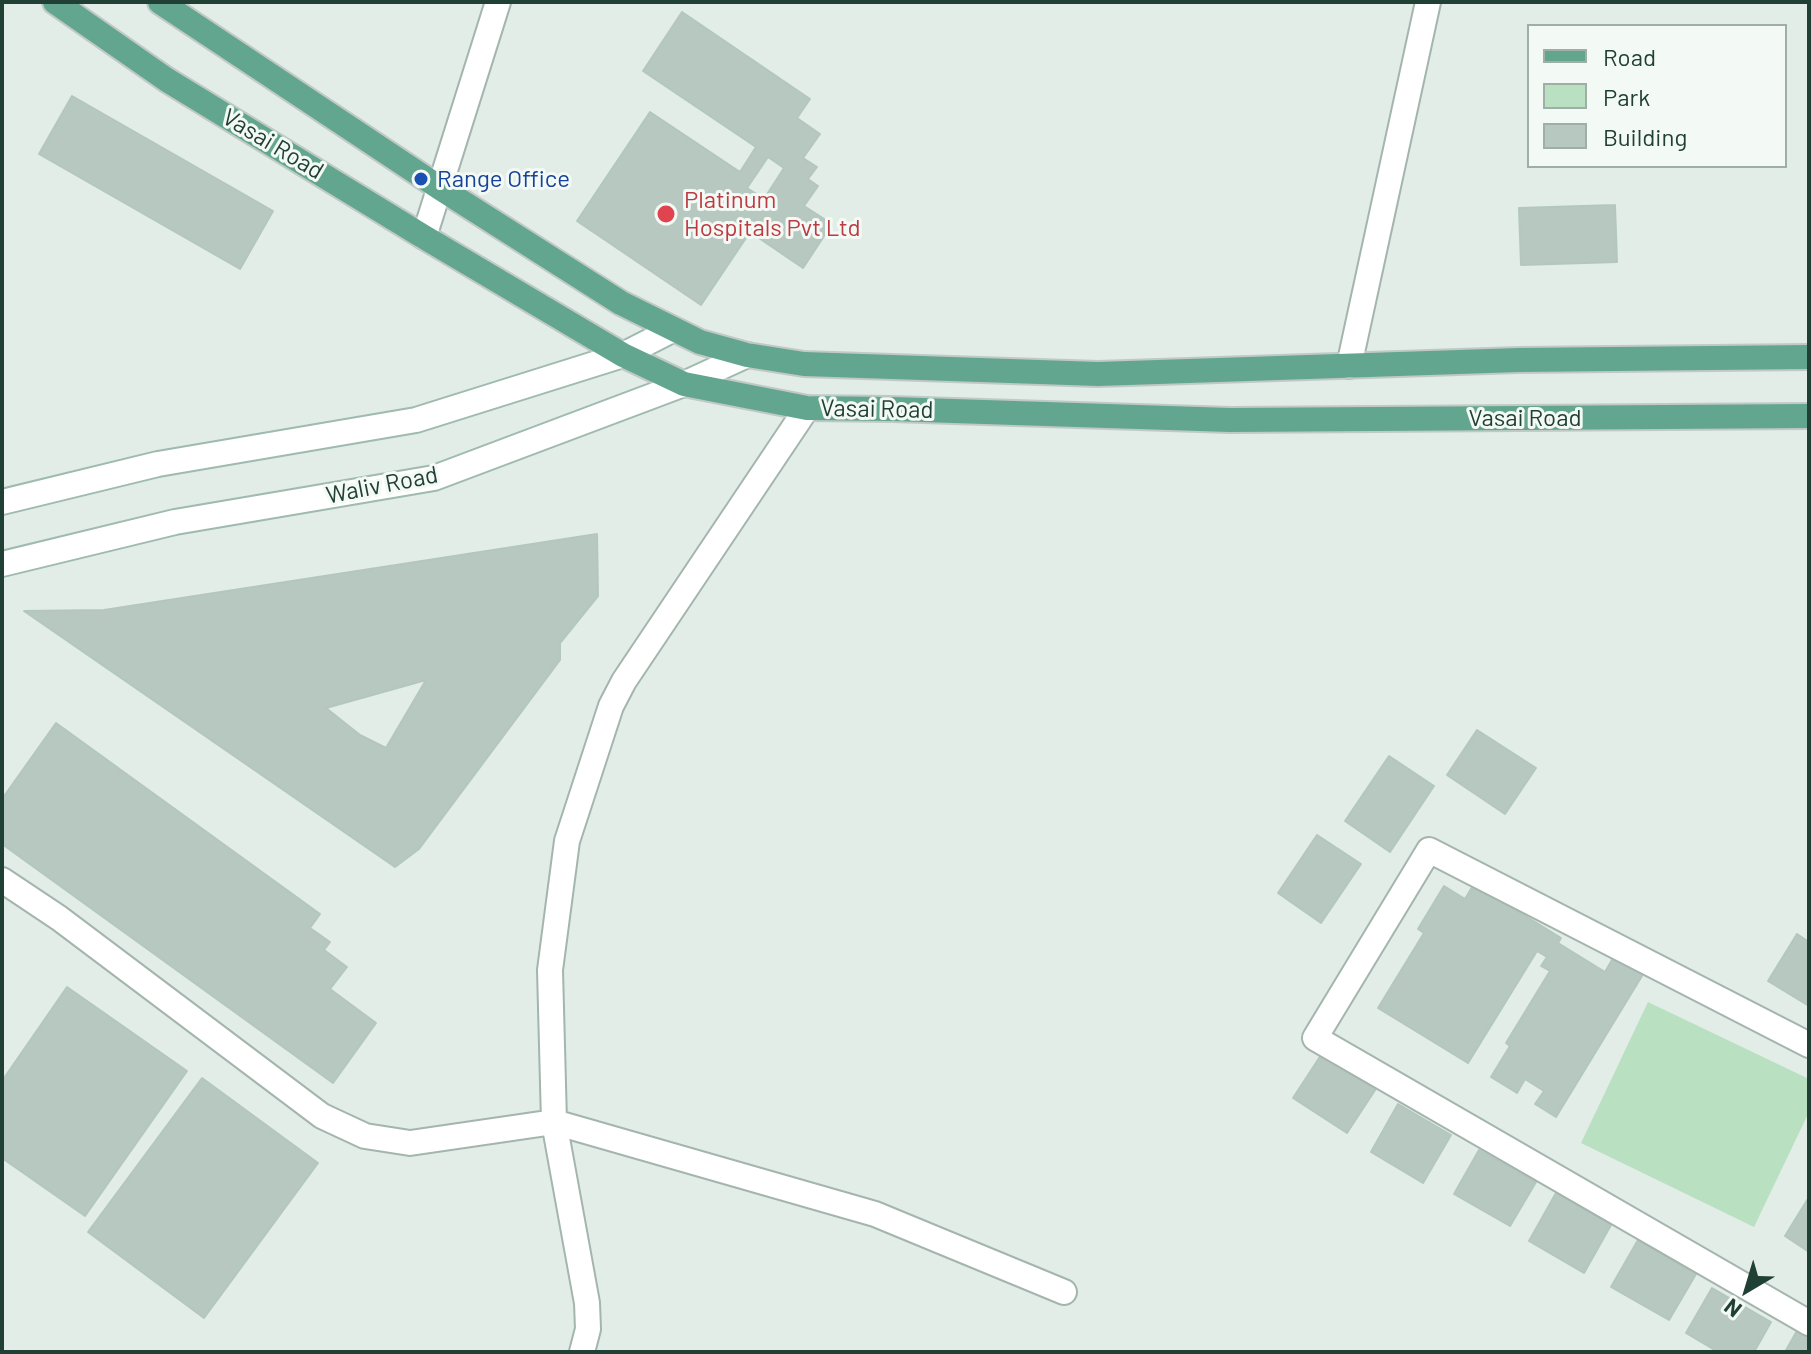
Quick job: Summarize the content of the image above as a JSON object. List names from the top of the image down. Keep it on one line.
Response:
{"streets":{"main road":["Vasai Road"],"street":["Waliv Road"]},"crossings":[["Vasai Road","Waliv Road"]],"places":["Range Office","Platinum Hospitals Pvt Ltd"],"legend":["Road","Park","Building"],"north":"bottom left"}
